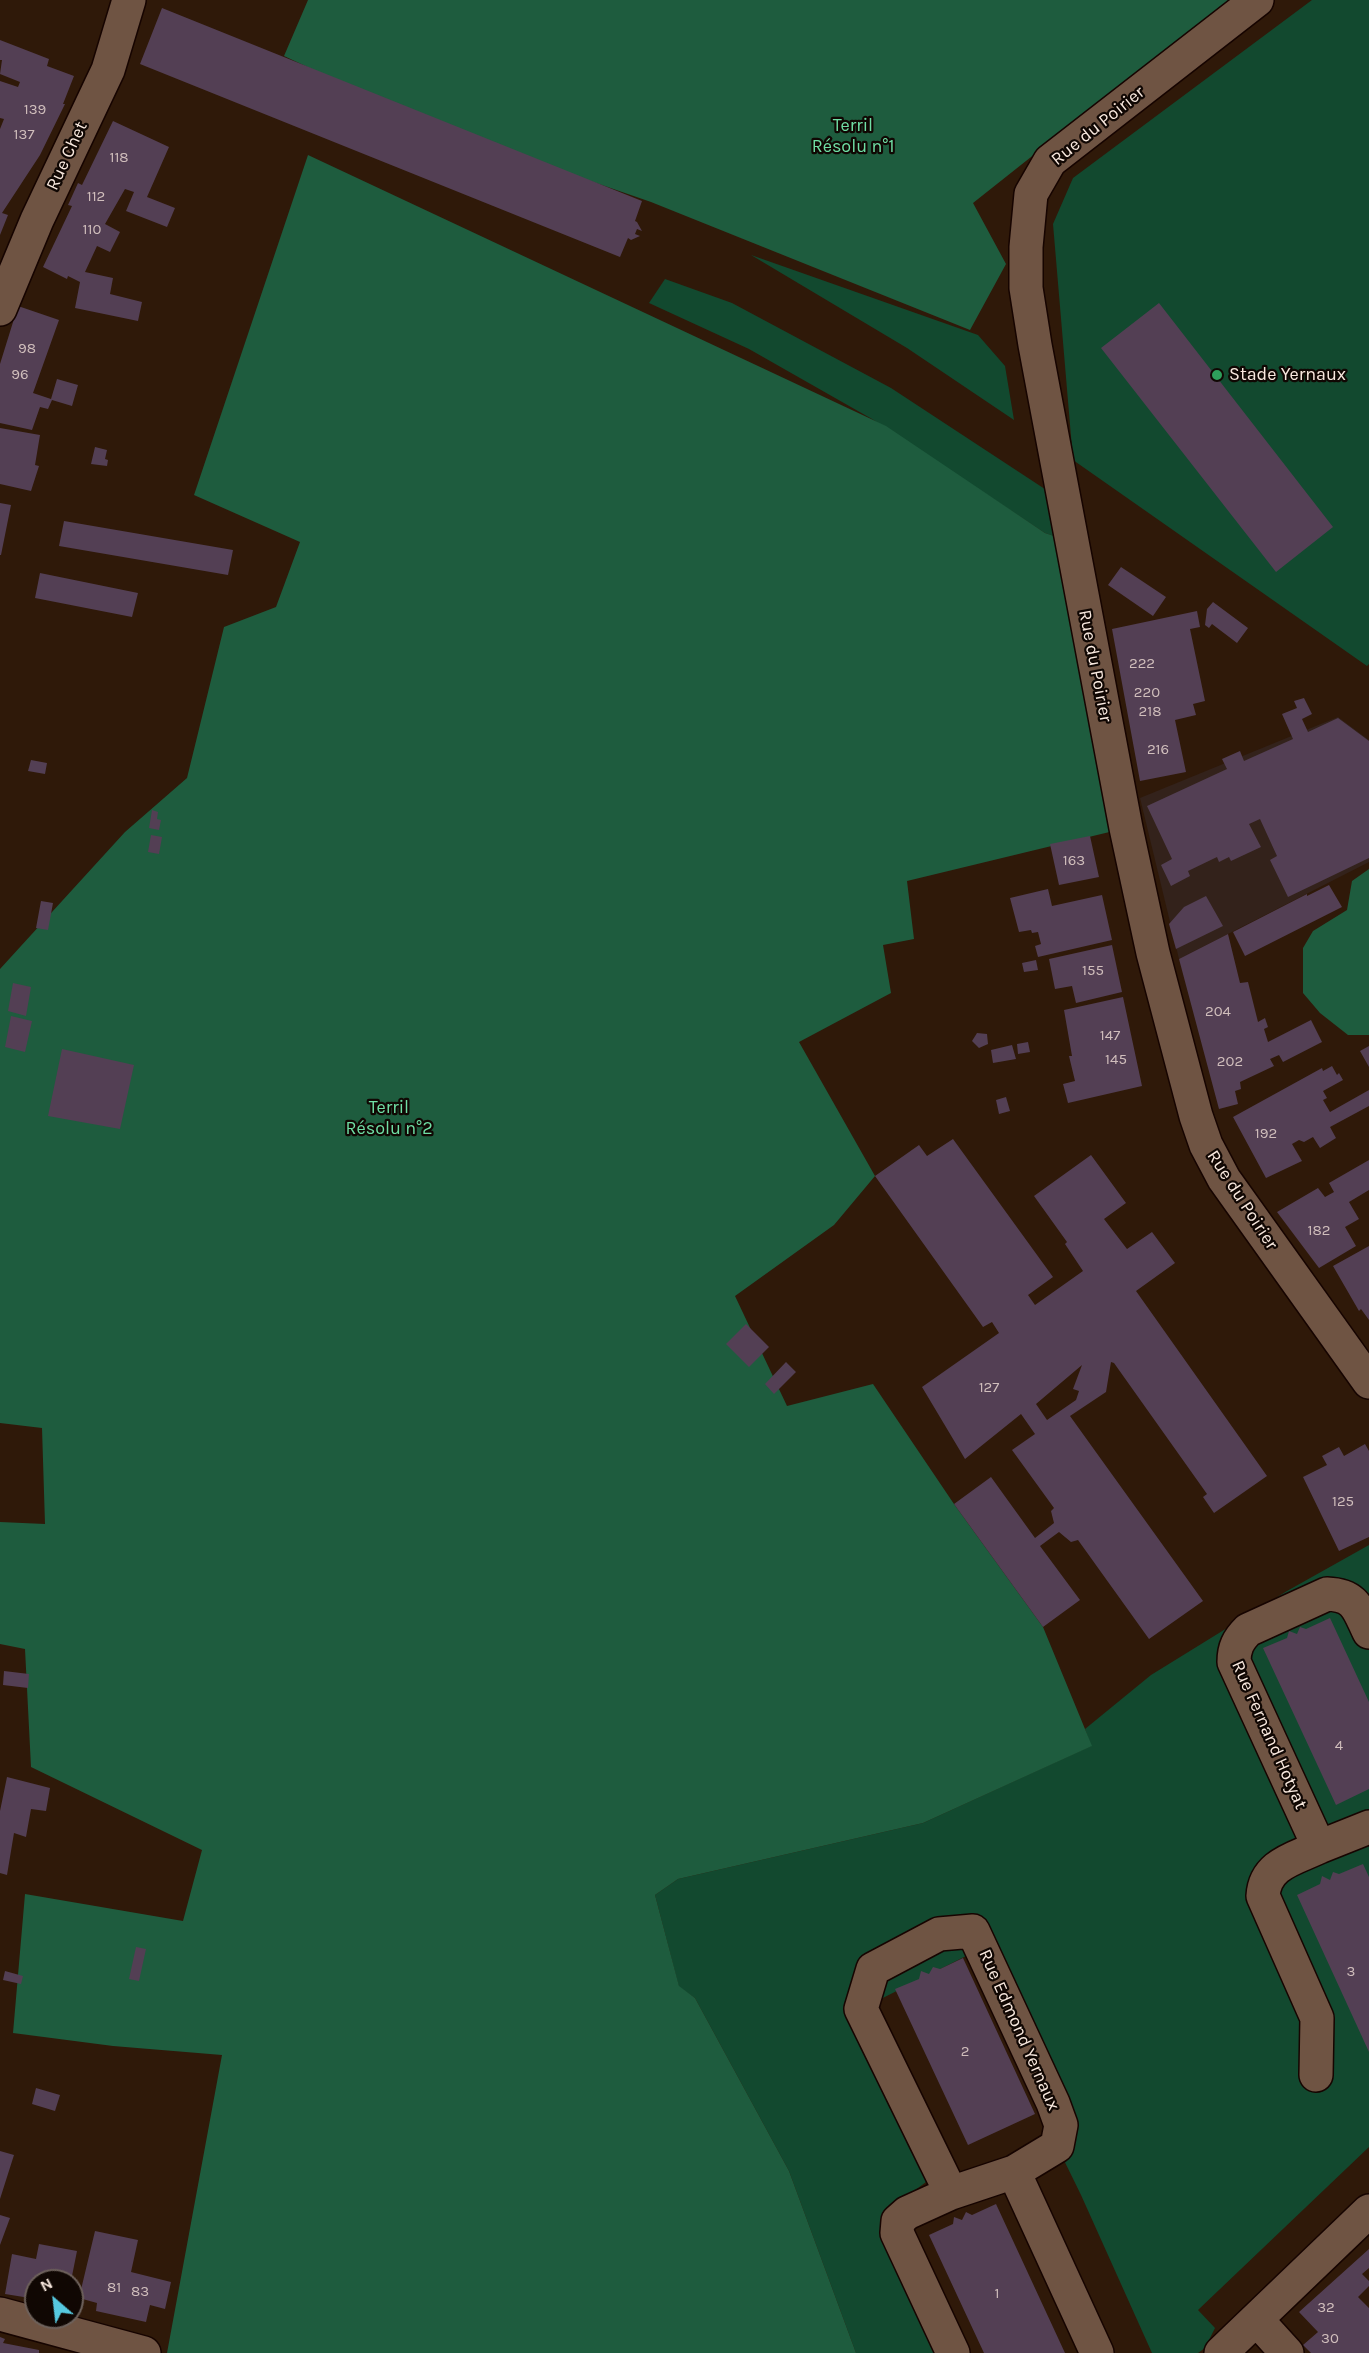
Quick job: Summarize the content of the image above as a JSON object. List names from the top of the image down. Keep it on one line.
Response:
{"streets":{"street":["Rue du Poirier","Rue Chet","Rue Fernand Hotyat","Rue Edmond Yernaux"]},"parks":["Terril Résolu n°1","Terril Résolu n°2"],"places":["Stade Yernaux"],"house_numbers":["139","137","118","112","110","98","96","222","220","218","216","163","155","204","147","145","202","192","182","127","125","4","3","2","81","83","1","32","30"],"north":"top left"}
